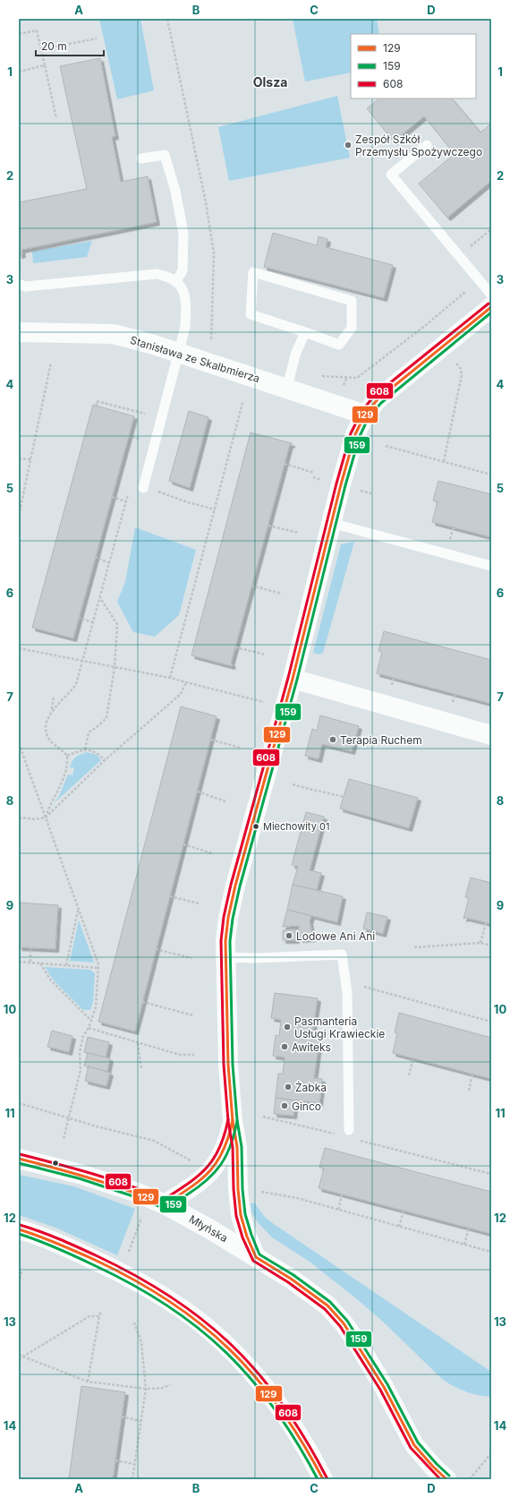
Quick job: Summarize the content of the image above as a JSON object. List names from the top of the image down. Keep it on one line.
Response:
{"streets":{"street":["Stanisława ze Skalbmierza","Młyńska"]},"districts":["Olsza"],"places":["Zespół Szkół Przemysłu Spożywczego","Terapia Ruchem","Miechowity 01","Lodowe Ani Ani","Pasmanteria Usługi Krawieckie","Awiteks","Żabka","Ginco"],"lines":["transit line 608","transit line 129","transit line 159"],"legend":["129","159","608"],"scale_bar":"20 m","grid":{"columns":["A","B","C","D"],"rows":["1","2","3","4","5","6","7","8","9","10","11","12","13","14"]}}
